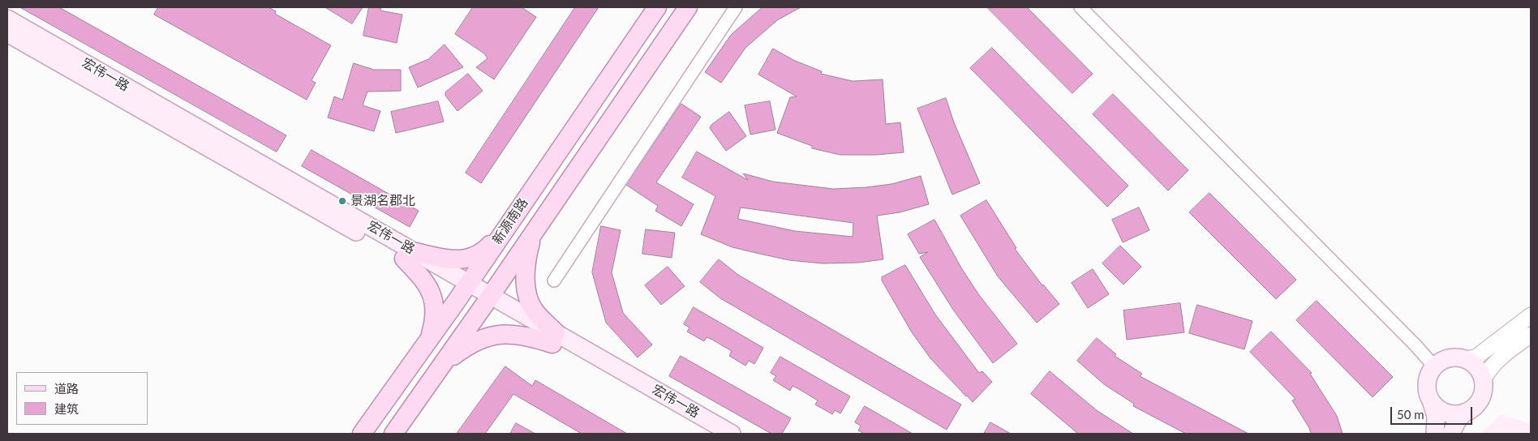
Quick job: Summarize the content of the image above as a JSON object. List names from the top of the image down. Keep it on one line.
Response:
{"streets":{"main road":["宏伟一路","新源南路"]},"crossings":[["宏伟一路","新源南路"]],"places":["景湖名郡北"],"legend":["道路","建筑"],"scale_bar":"50 m"}
